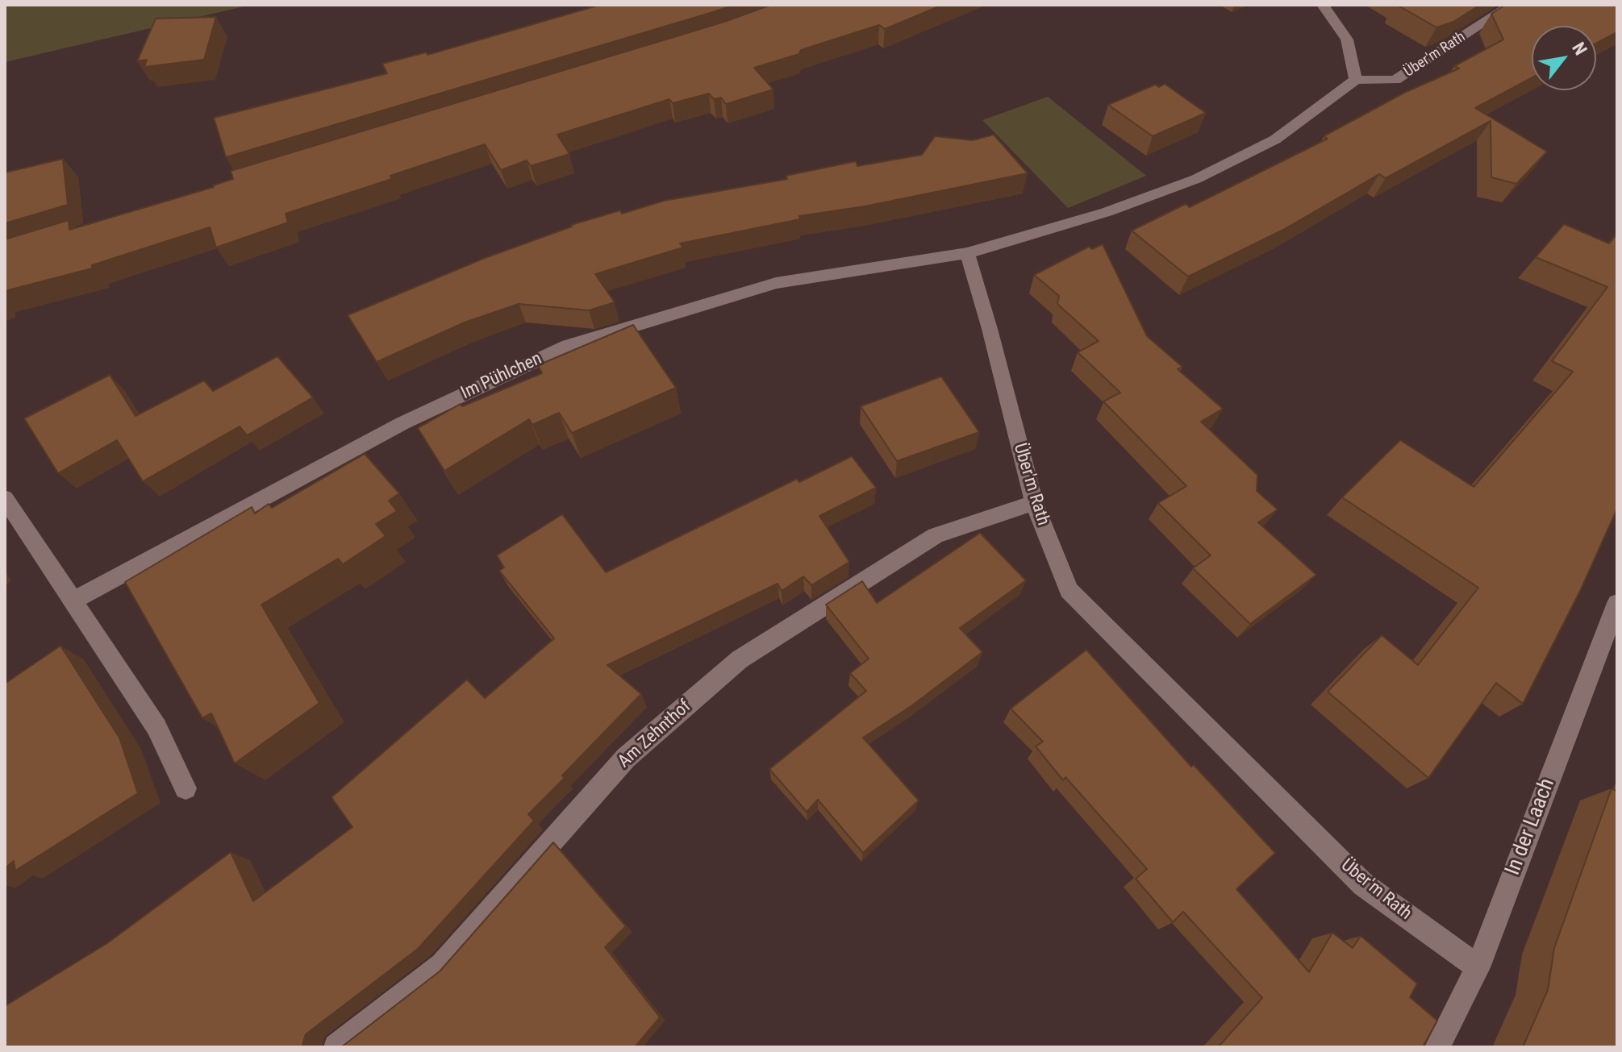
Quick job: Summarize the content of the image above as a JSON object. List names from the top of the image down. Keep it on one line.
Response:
{"streets":{"street":["Über'm Rath","Im Pühlchen","Am Zehnthof","In der Laach"]},"crossings":[["Über'm Rath","Im Pühlchen"],["Über'm Rath","Am Zehnthof"],["Über'm Rath","In der Laach"]],"north":"top right"}
